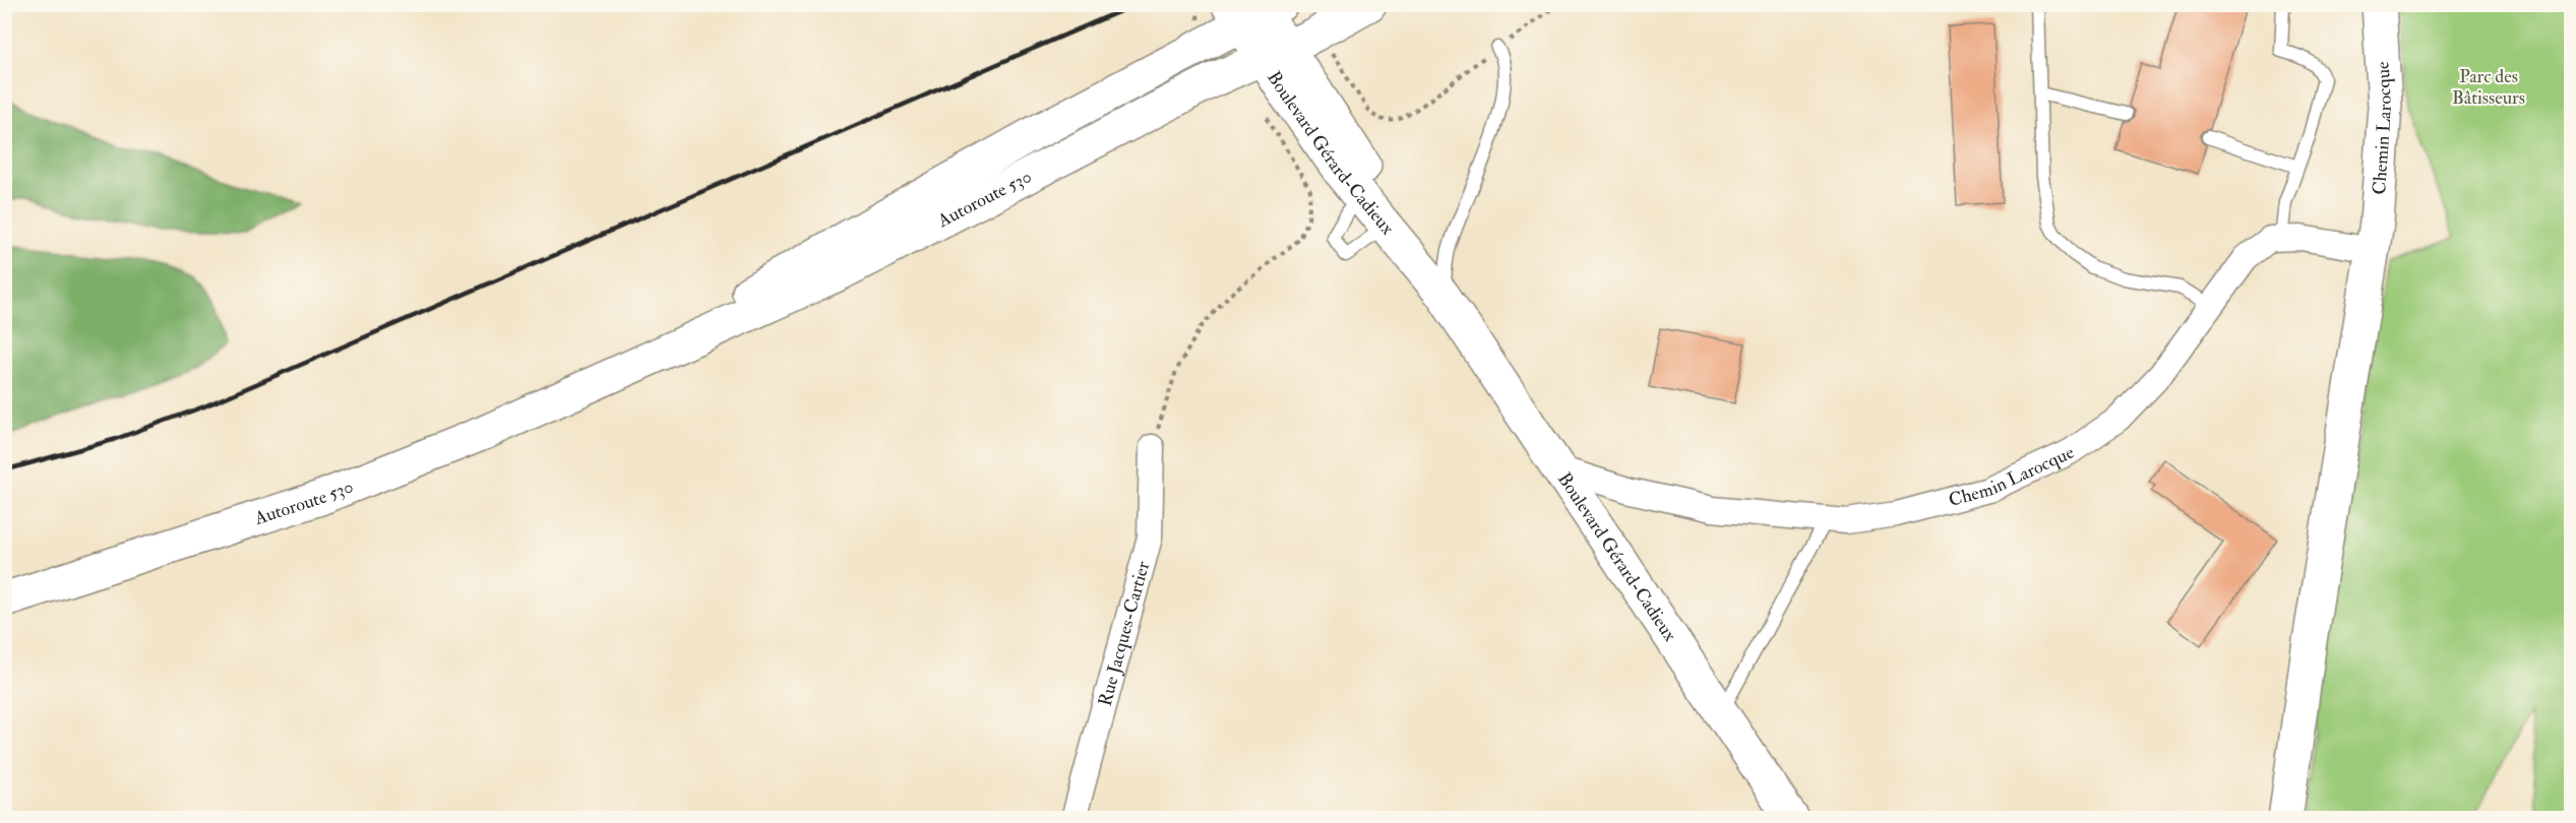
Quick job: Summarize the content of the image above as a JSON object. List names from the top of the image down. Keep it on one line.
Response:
{"streets":{"main road":["Chemin Larocque","Boulevard Gérard-Cadieux","Autoroute 530"],"street":["Rue Jacques-Cartier"]},"crossings":[["Chemin Larocque","Boulevard Gérard-Cadieux"],["Boulevard Gérard-Cadieux","Autoroute 530"]],"parks":["Parc des Bâtisseurs"]}
